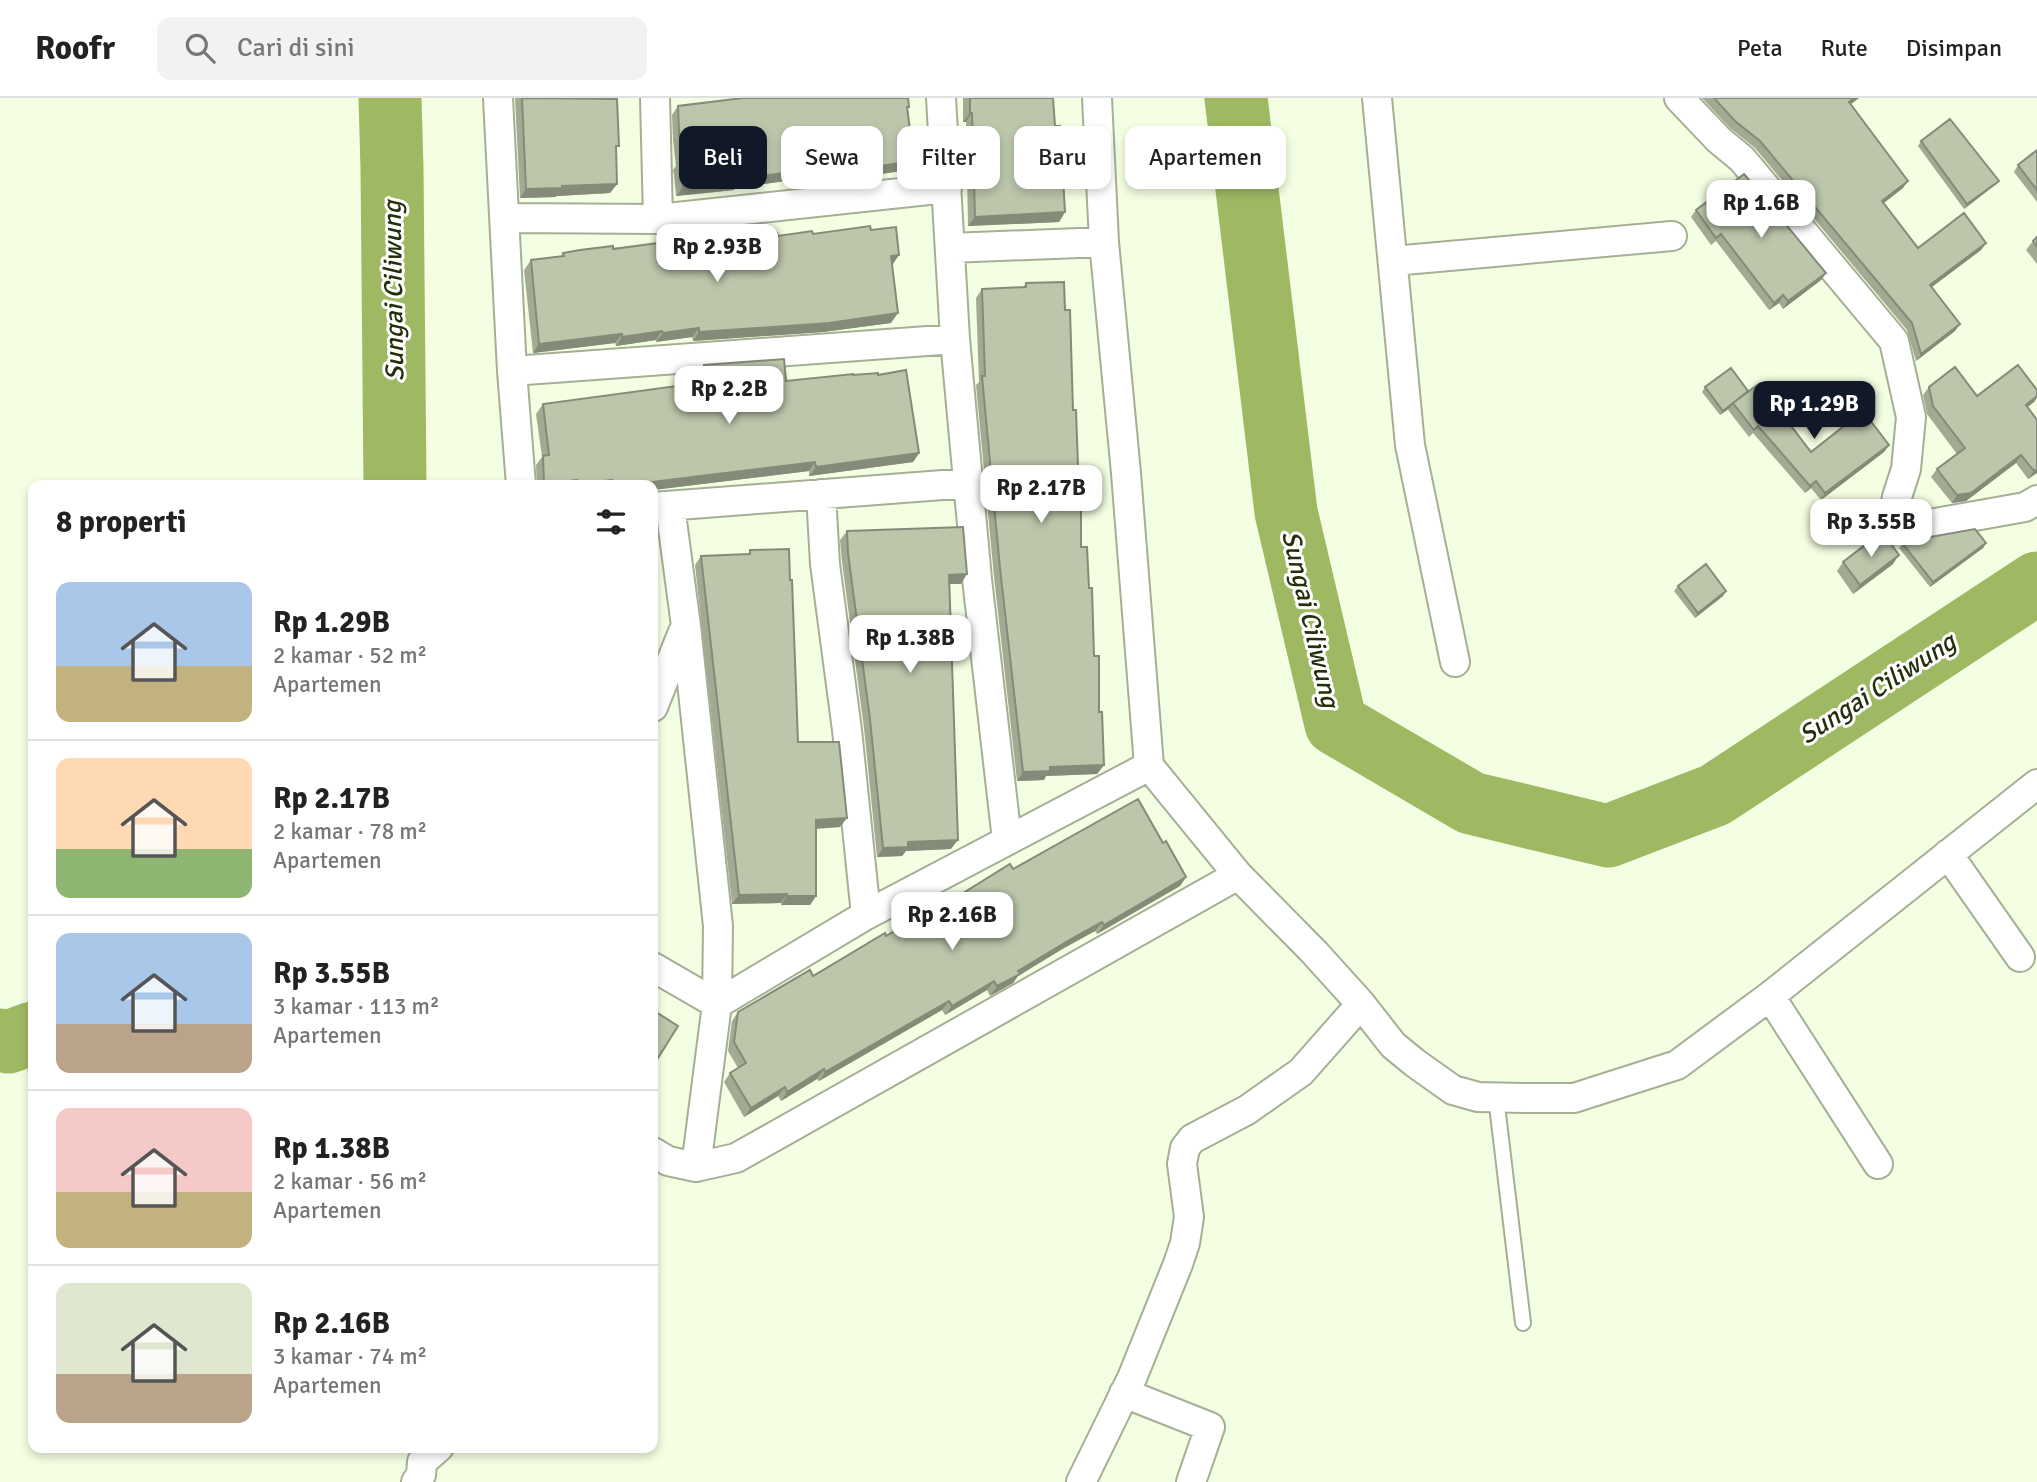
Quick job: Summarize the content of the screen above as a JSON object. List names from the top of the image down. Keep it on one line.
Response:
{"water":["Sungai Ciliwung"],"page":{"header":"Roofr","search":"Cari di sini","nav":["Peta","Rute","Disimpan"],"chip":["Beli","Sewa","Filter","Baru","Apartemen"],"price":["Rp 1.6B","Rp 2.93B","Rp 2.2B","Rp 1.29B","Rp 2.17B","Rp 3.55B","Rp 1.38B","Rp 2.16B"],"heading":"8 properti","list":[{"name":"Rp 1.29B","note":"2 kamar · 52 m² · Apartemen"},{"name":"Rp 2.17B","note":"2 kamar · 78 m² · Apartemen"},{"name":"Rp 3.55B","note":"3 kamar · 113 m² · Apartemen"},{"name":"Rp 1.38B","note":"2 kamar · 56 m² · Apartemen"},{"name":"Rp 2.16B","note":"3 kamar · 74 m² · Apartemen"}]}}
